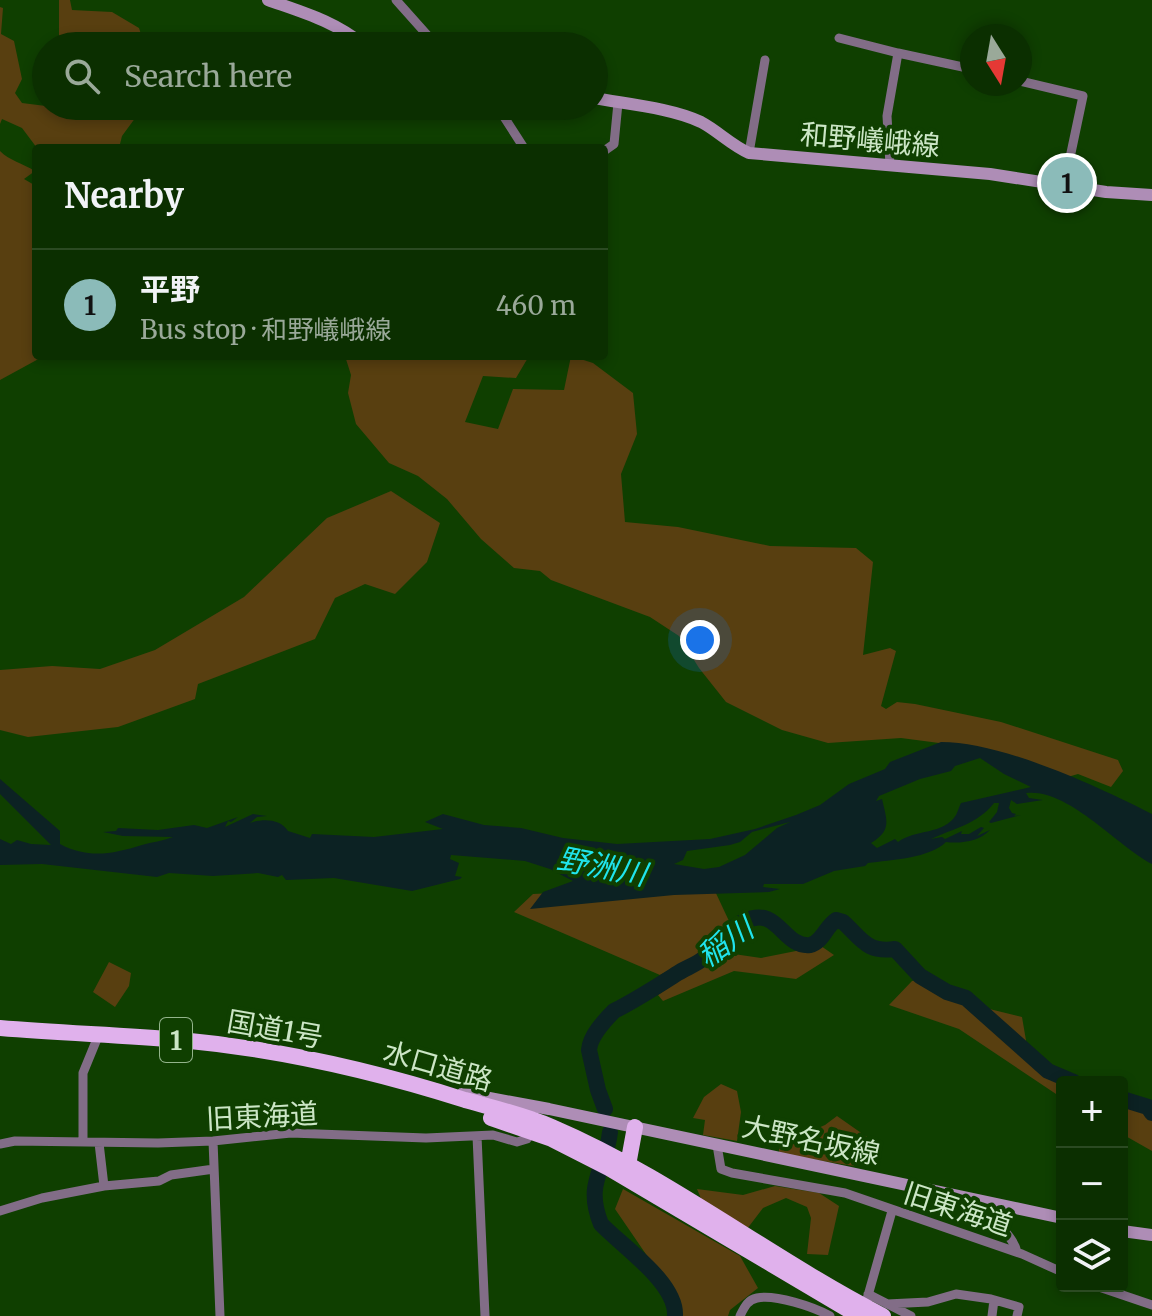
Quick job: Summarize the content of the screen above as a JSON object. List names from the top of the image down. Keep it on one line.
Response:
{"streets":{"highway":["国道1号","1","水口道路"],"main road":["和野嶬峨線","大野名坂線"],"street":["旧東海道"]},"crossings":[["国道1号","水口道路"],["水口道路","旧東海道"],["水口道路","大野名坂線"],["旧東海道","大野名坂線"]],"water":["野洲川","稲川"],"north":"bottom","page":{"search":"Search here","heading":"Nearby","pins":"1","list":[{"mark":"1","name":"平野","note":"Bus stop · 和野嶬峨線","value":"460 m"}],"map_buttons":["+","−"]}}
